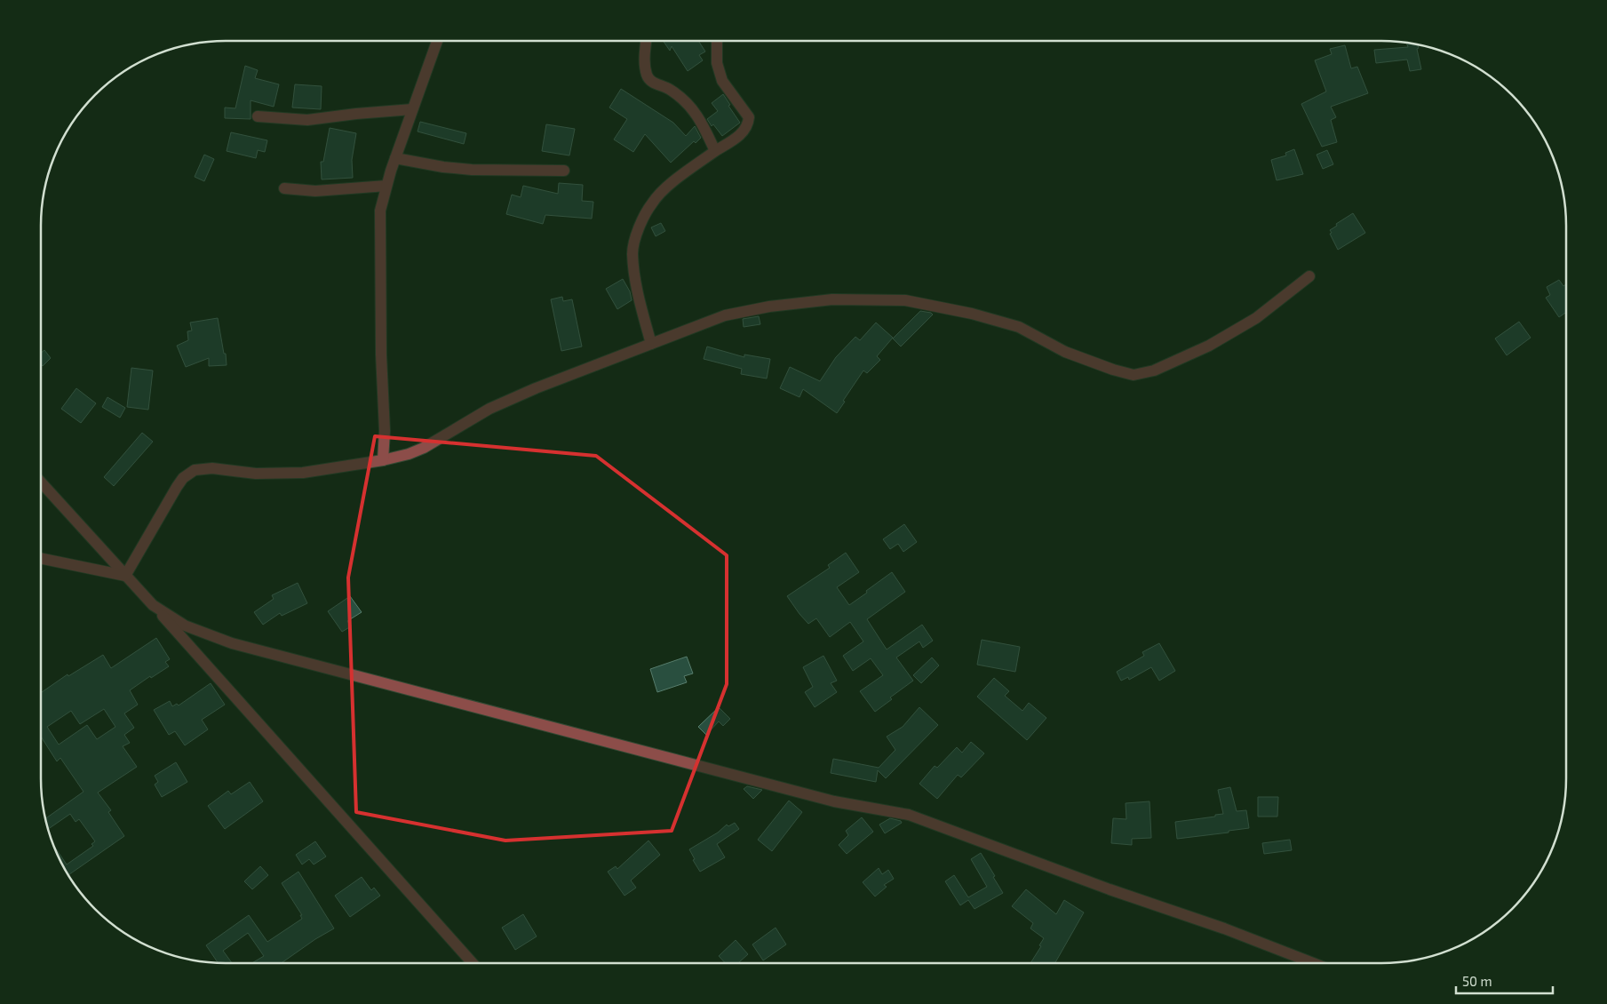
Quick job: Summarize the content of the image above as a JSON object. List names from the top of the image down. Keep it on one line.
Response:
{"scale_bar":"50 m"}
